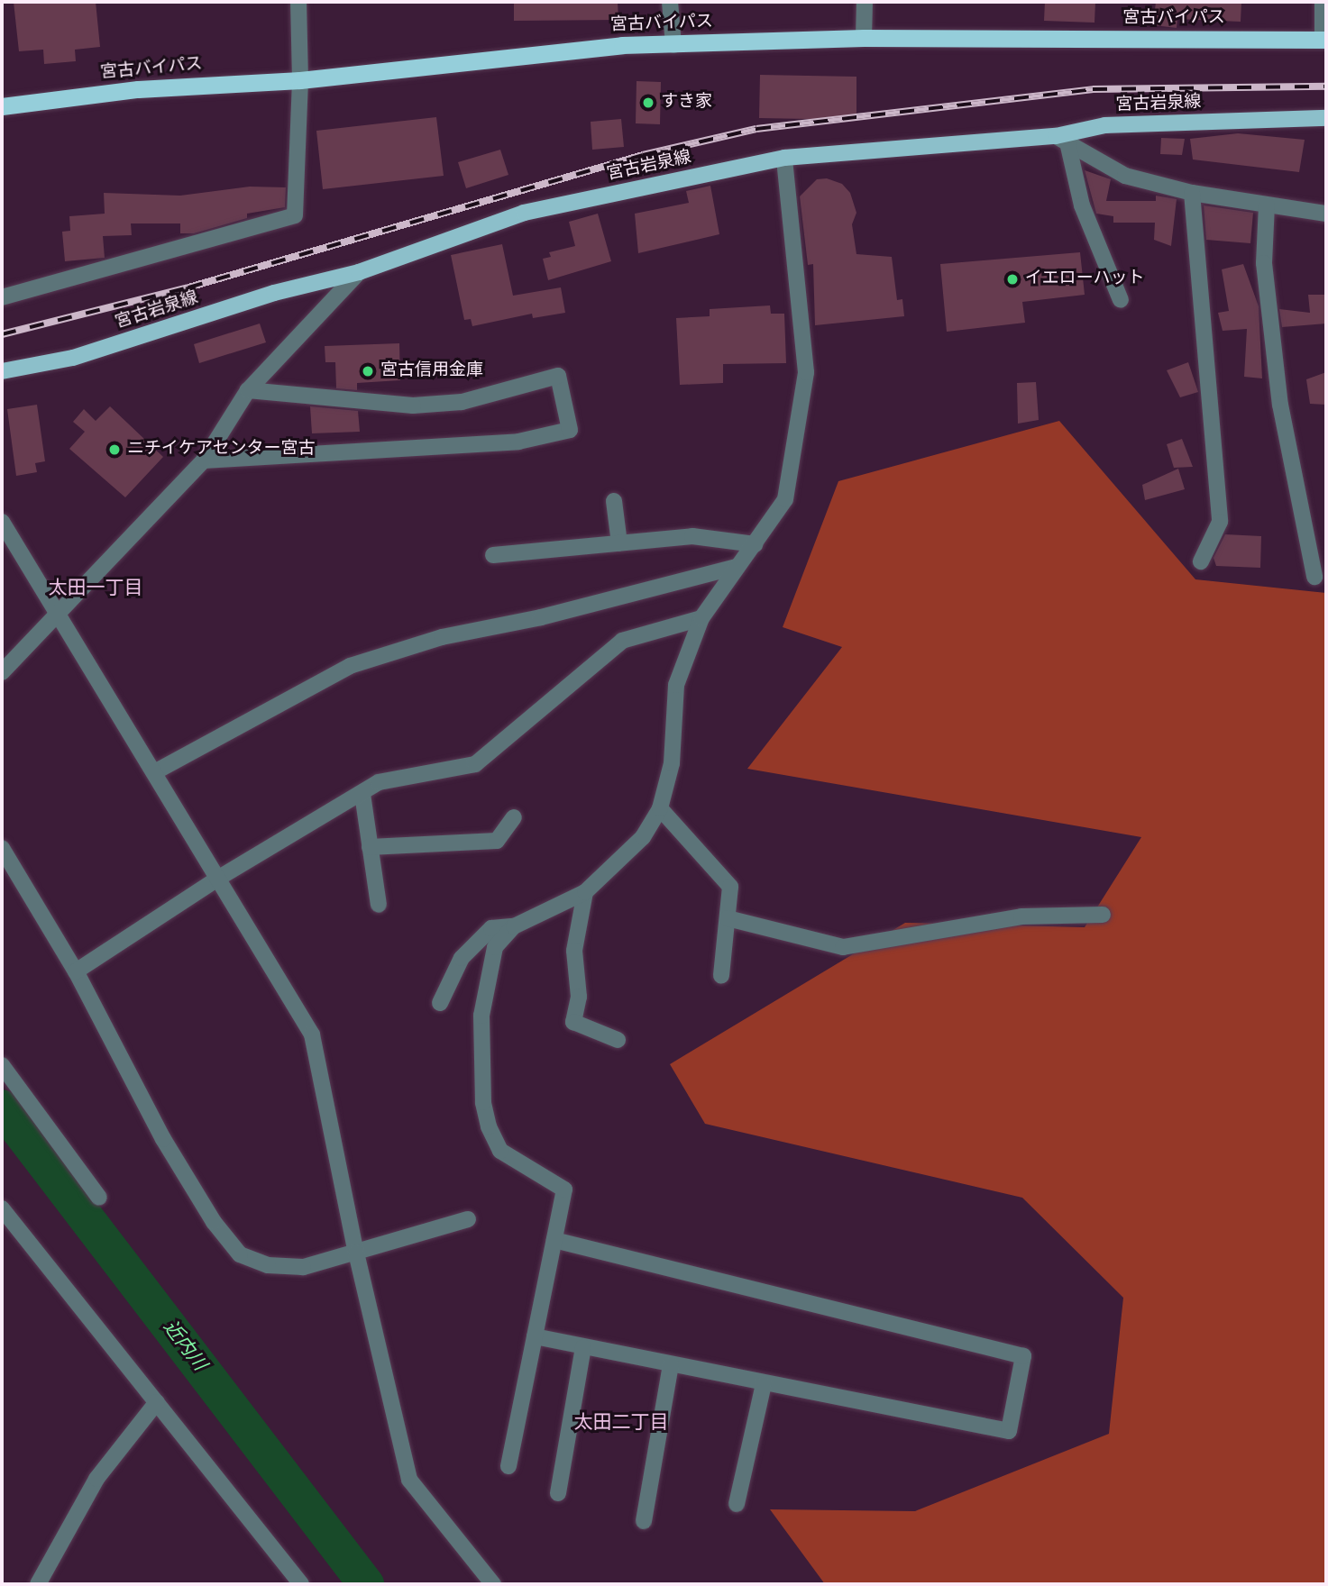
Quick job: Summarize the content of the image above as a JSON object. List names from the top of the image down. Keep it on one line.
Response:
{"streets":{"highway":["宮古バイパス"],"main road":["宮古岩泉線"]},"districts":["太田一丁目","太田二丁目"],"water":["近内川"],"places":["すき家","イエローハット","宮古信用金庫","ニチイケアセンター宮古"]}
